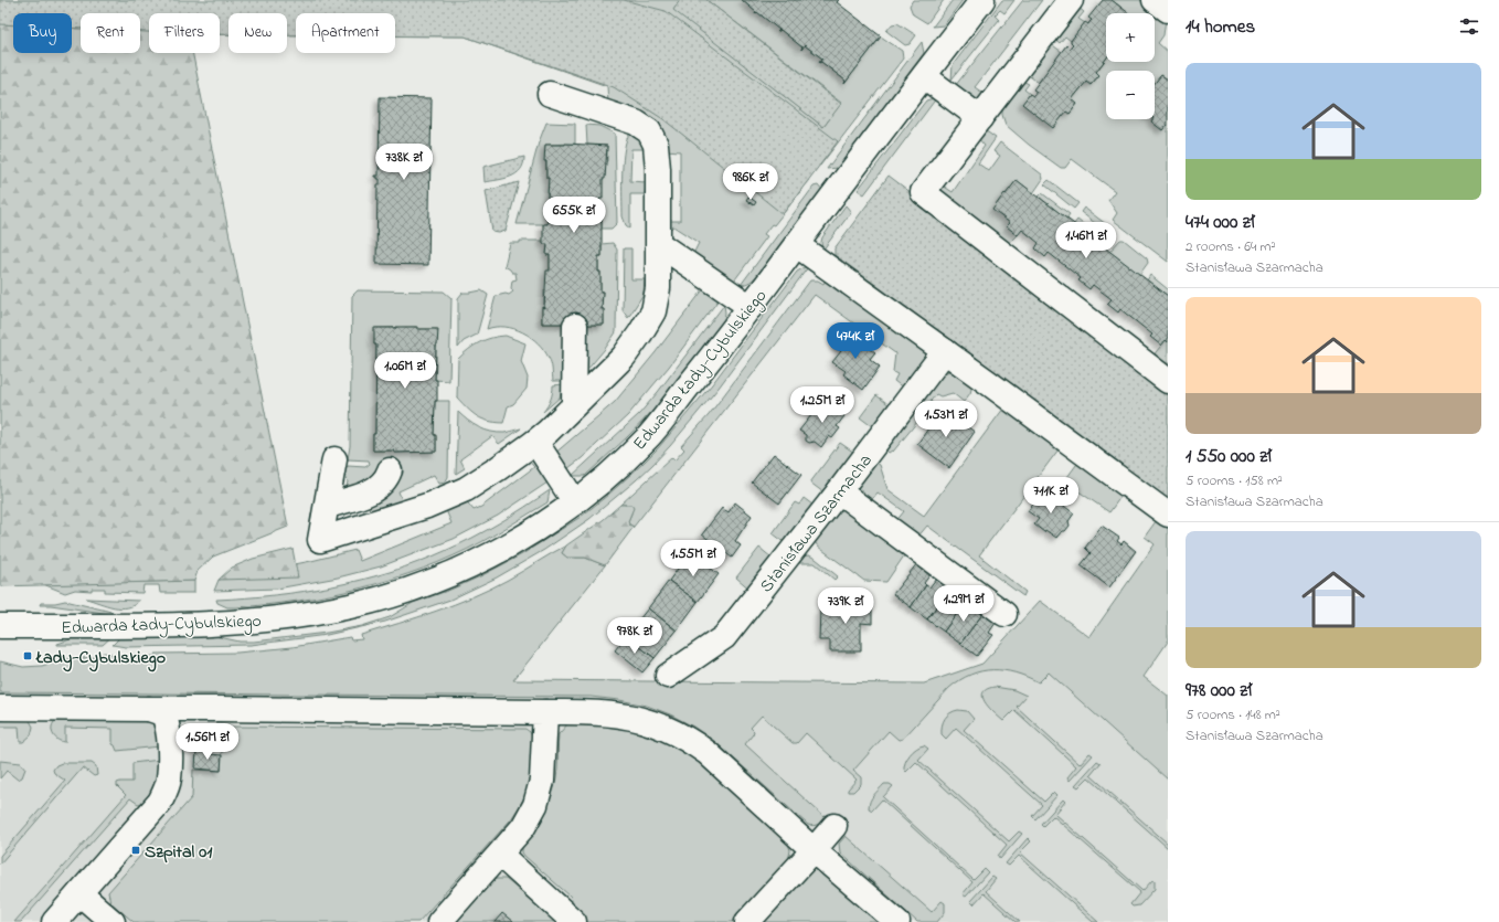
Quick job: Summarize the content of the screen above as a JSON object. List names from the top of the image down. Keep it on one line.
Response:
{"streets":{"street":["Edwarda Łady-Cybulskiego","Stanisława Szarmacha"]},"places":{"transit":["Łady-Cybulskiego","Szpital 01"]},"page":{"heading":"14 homes","map_buttons":["+","−"],"chip":["Buy","Rent","Filters","New","Apartment"],"list":[{"name":"474 000 zł","note":"2 rooms · 64 m² · Stanisława Szarmacha"},{"name":"1 550 000 zł","note":"5 rooms · 158 m² · Stanisława Szarmacha"},{"name":"978 000 zł","note":"5 rooms · 148 m² · Stanisława Szarmacha"}],"price":["738K zł","986K zł","655K zł","1.46M zł","474K zł","1.06M zł","1.25M zł","1.53M zł","711K zł","1.55M zł","1.29M zł","739K zł","978K zł","1.56M zł"]}}
